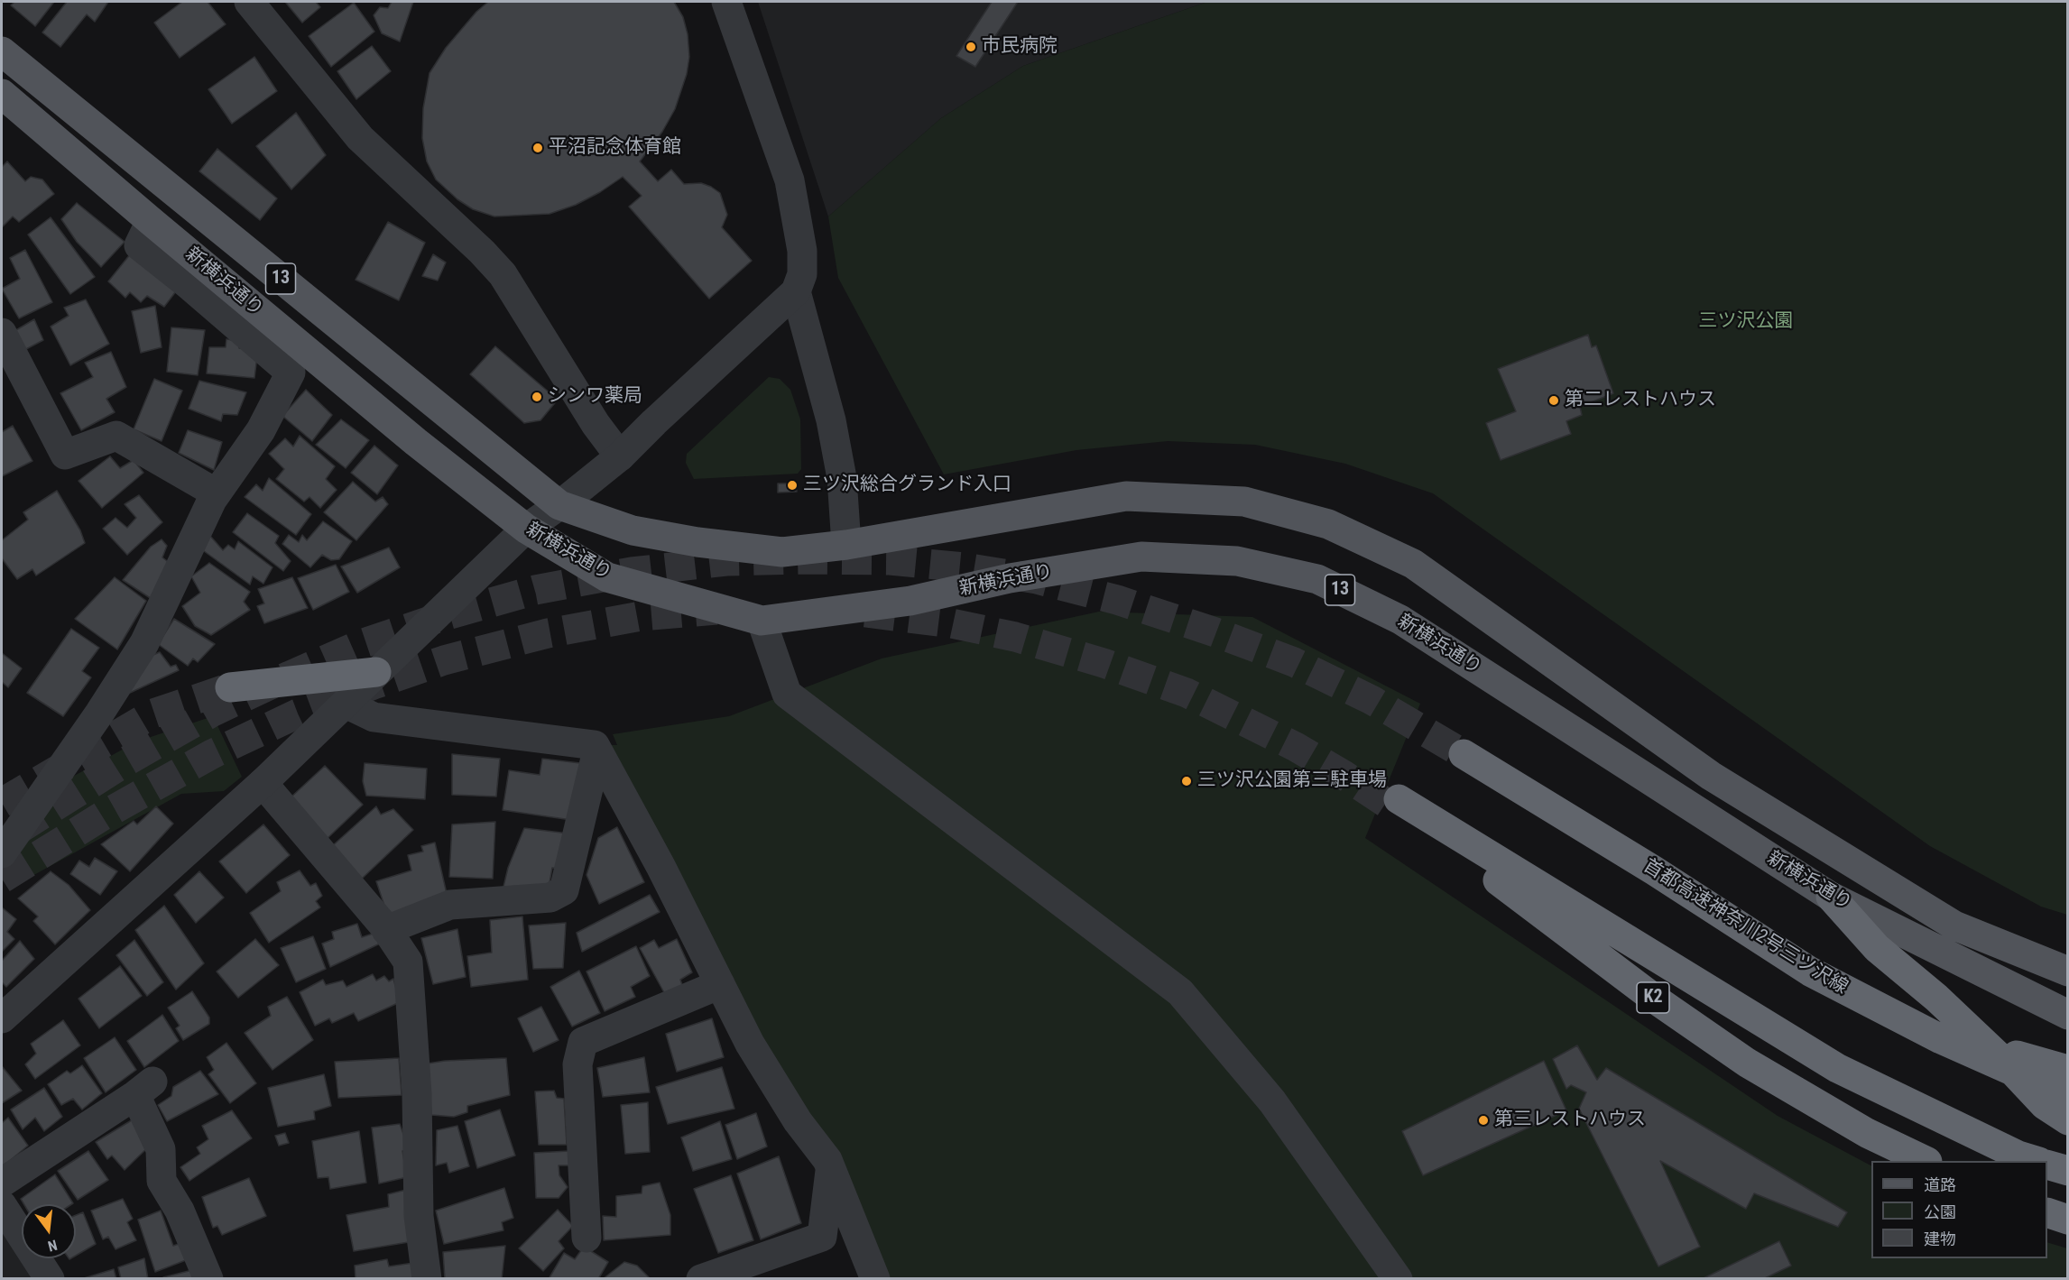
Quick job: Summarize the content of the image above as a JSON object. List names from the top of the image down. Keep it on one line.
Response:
{"streets":{"highway":["首都高速神奈川2号三ツ沢線","K2"],"main road":["13","新横浜通り"]},"parks":["三ツ沢公園"],"places":["市民病院","平沼記念体育館","シンワ薬局","第二レストハウス","三ツ沢総合グランド入口","三ツ沢公園第三駐車場","第三レストハウス"],"legend":["道路","公園","建物"],"north":"bottom"}
